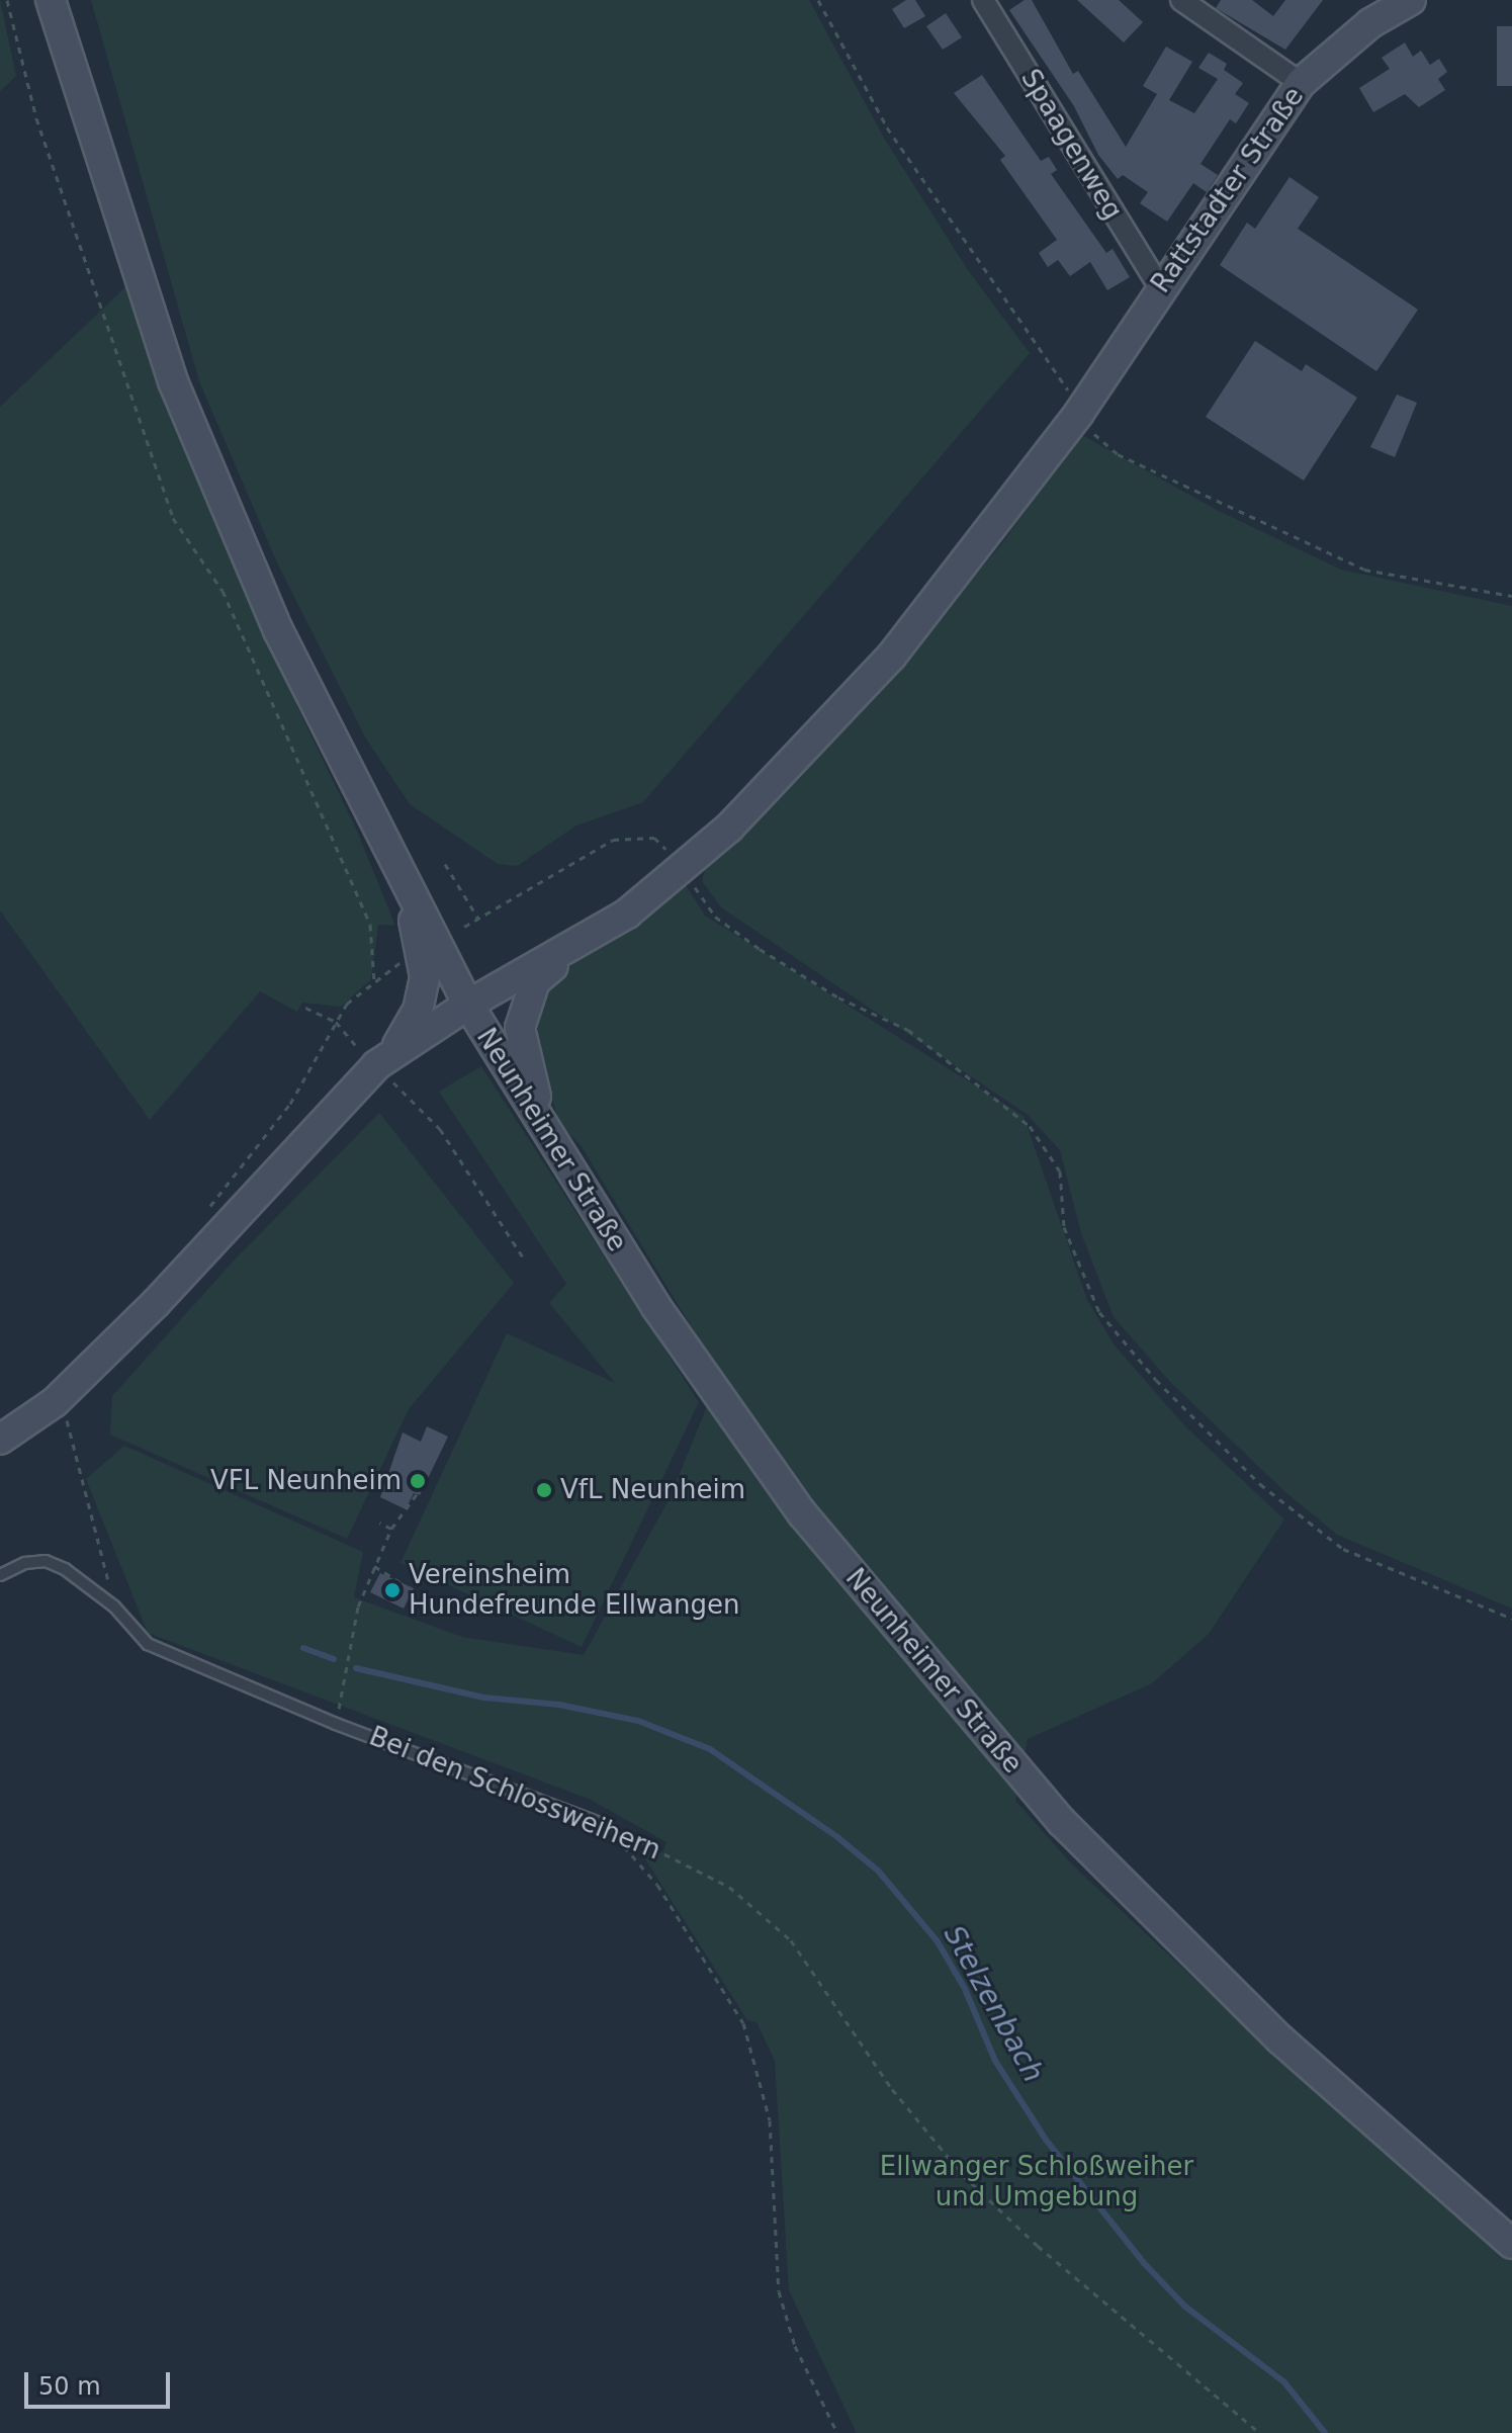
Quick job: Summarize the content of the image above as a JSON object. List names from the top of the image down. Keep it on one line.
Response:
{"streets":{"street":["Spaagenweg","Rattstadter Straße","Neunheimer Straße"],"lane":["Bei den Schlossweihern"]},"crossings":[["Spaagenweg","Rattstadter Straße"]],"water":["Stelzenbach"],"parks":["Ellwanger Schloßweiher und Umgebung"],"places":["VFL Neunheim","VfL Neunheim","Vereinsheim Hundefreunde Ellwangen"],"scale_bar":"50 m"}
